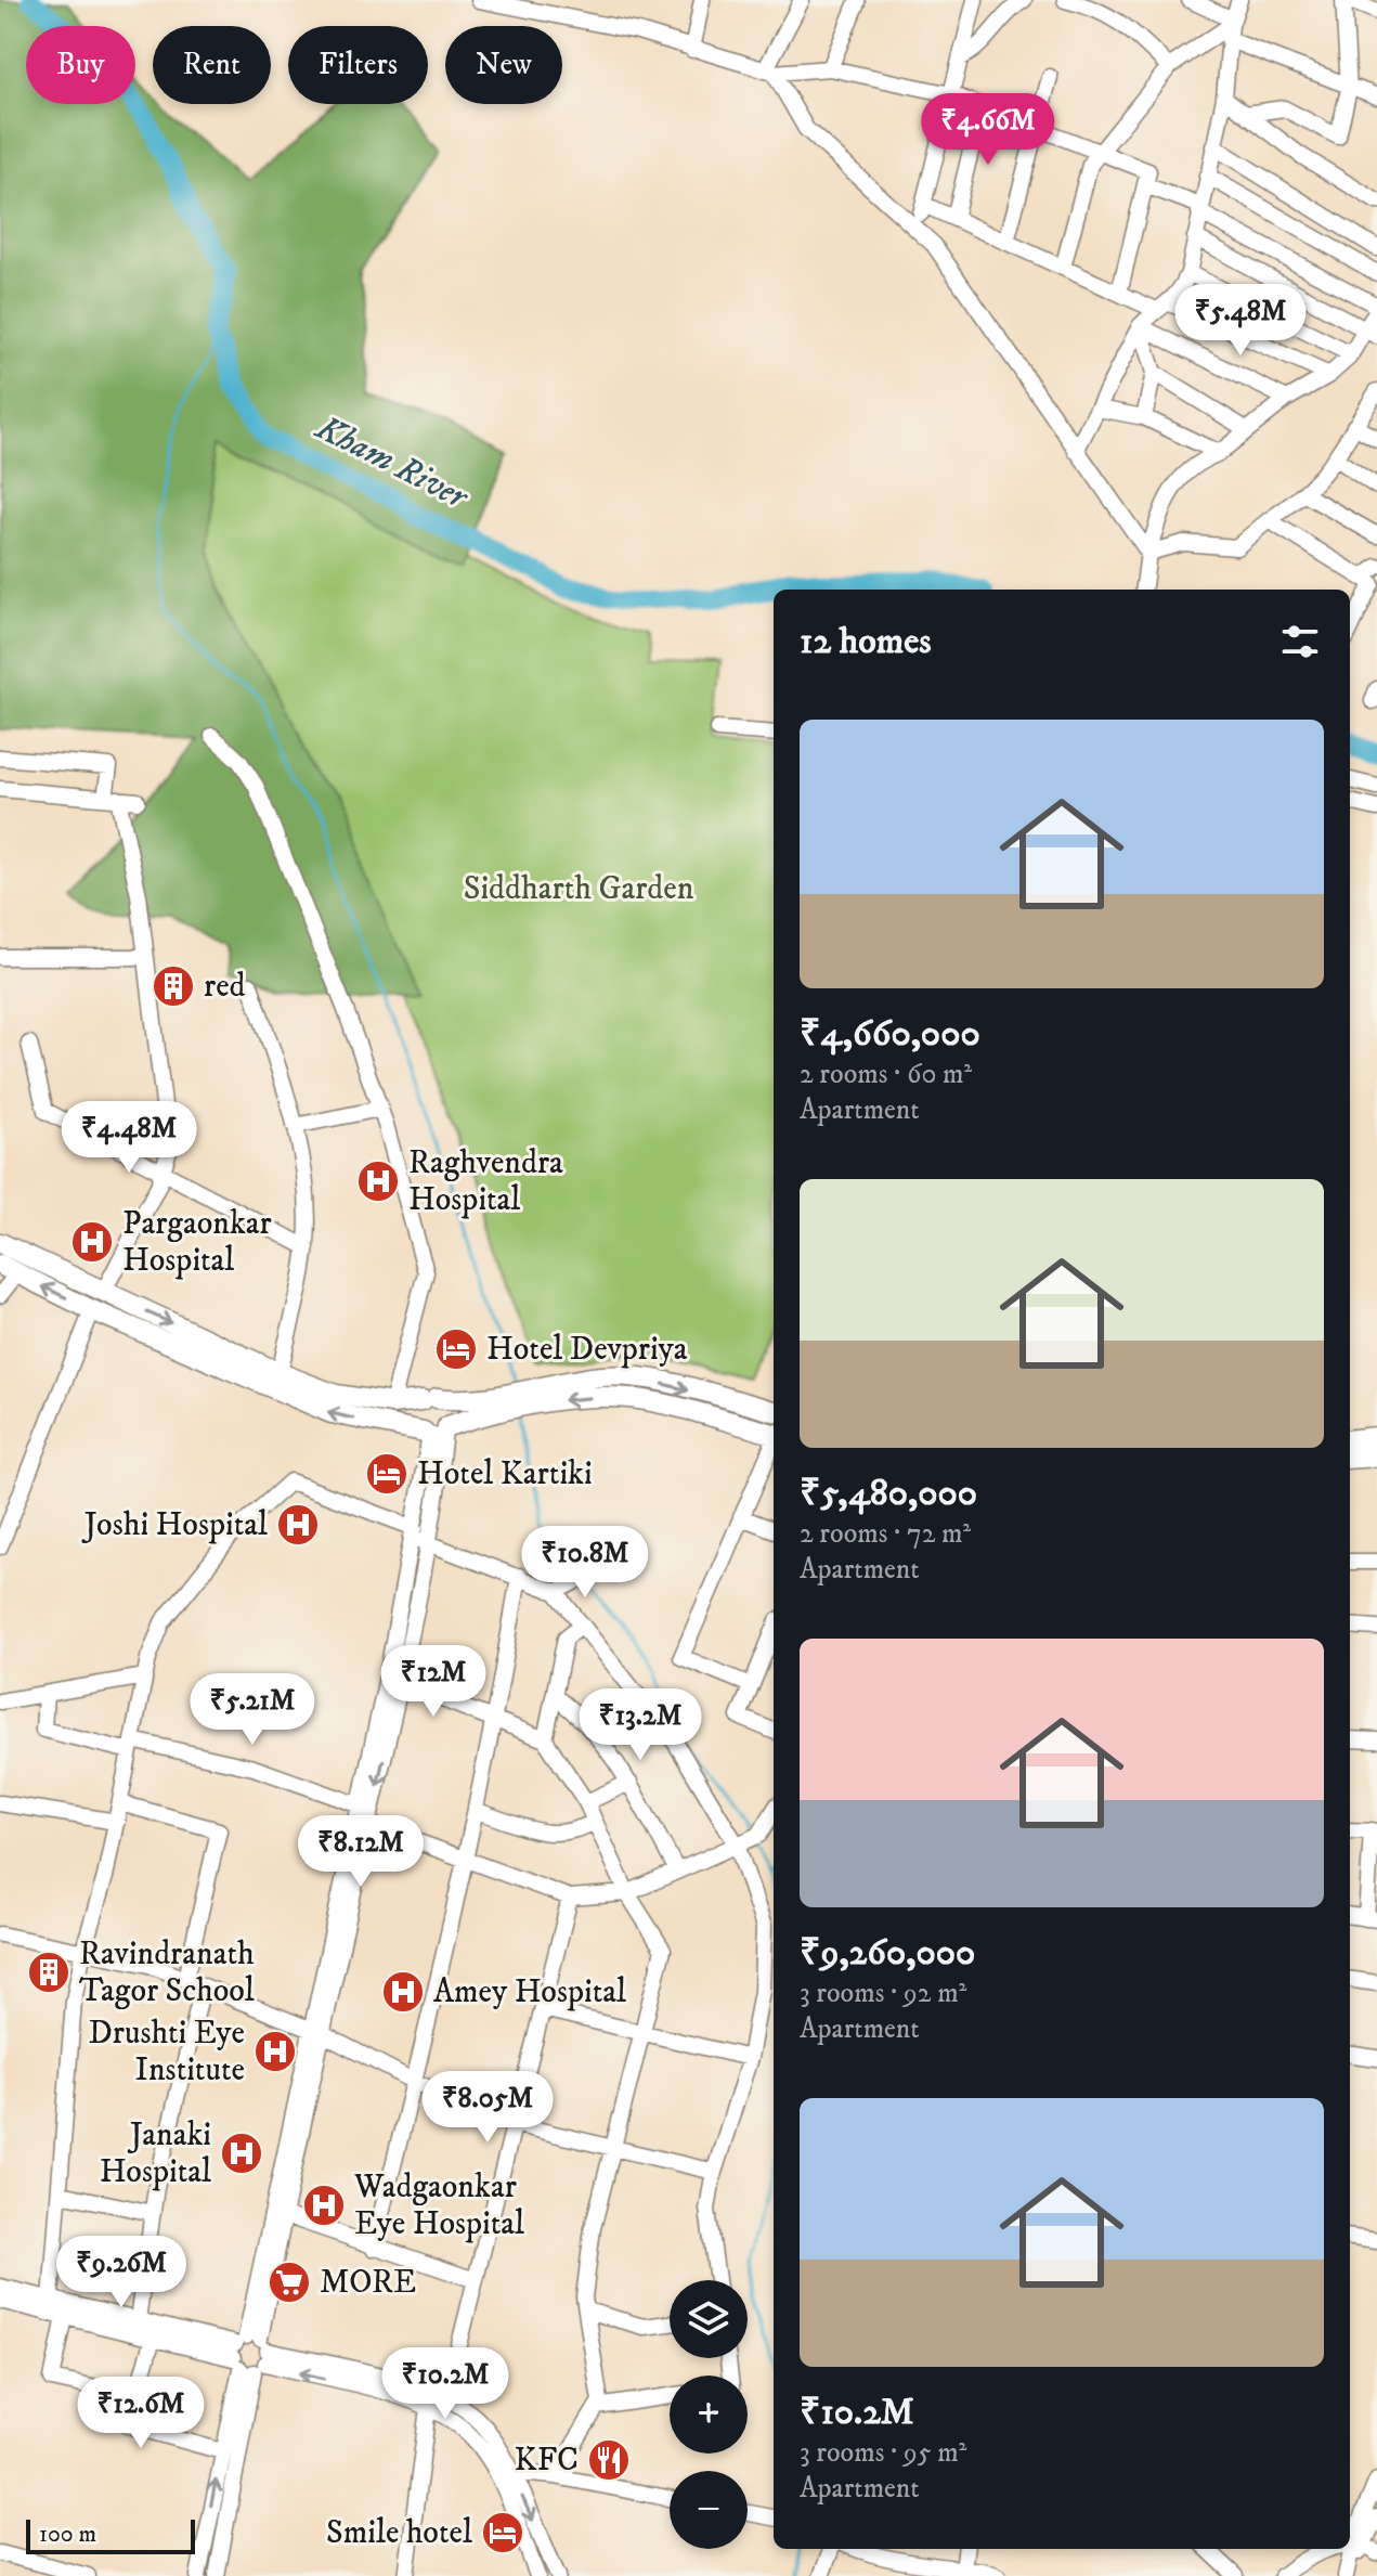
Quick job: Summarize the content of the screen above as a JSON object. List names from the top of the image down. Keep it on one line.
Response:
{"water":["Kham River"],"parks":["Siddharth Garden"],"places":{"building":["red","Ravindranath Tagor School"],"hospital":["Raghvendra Hospital","Pargaonkar Hospital","Joshi Hospital","Amey Hospital","Drushti Eye Institute","Janaki Hospital","Wadgaonkar Eye Hospital"],"hotel":["Hotel Devpriya","Hotel Kartiki","Smile hotel"],"supermarket":["MORE"],"restaurant":["KFC"]},"scale_bar":"100 m","page":{"chip":["Buy","Rent","Filters","New"],"price":["₹4.66M","₹5.48M","₹4.48M","₹10.8M","₹12M","₹5.21M","₹13.2M","₹8.12M","₹8.05M","₹9.26M","₹10.2M","₹12.6M"],"heading":"12 homes","list":[{"name":"₹4,660,000","note":"2 rooms · 60 m² · Apartment"},{"name":"₹5,480,000","note":"2 rooms · 72 m² · Apartment"},{"name":"₹9,260,000","note":"3 rooms · 92 m² · Apartment"},{"name":"₹10.2M","note":"3 rooms · 95 m² · Apartment"}],"map_buttons":["+","−"],"scale":"100 m"}}
